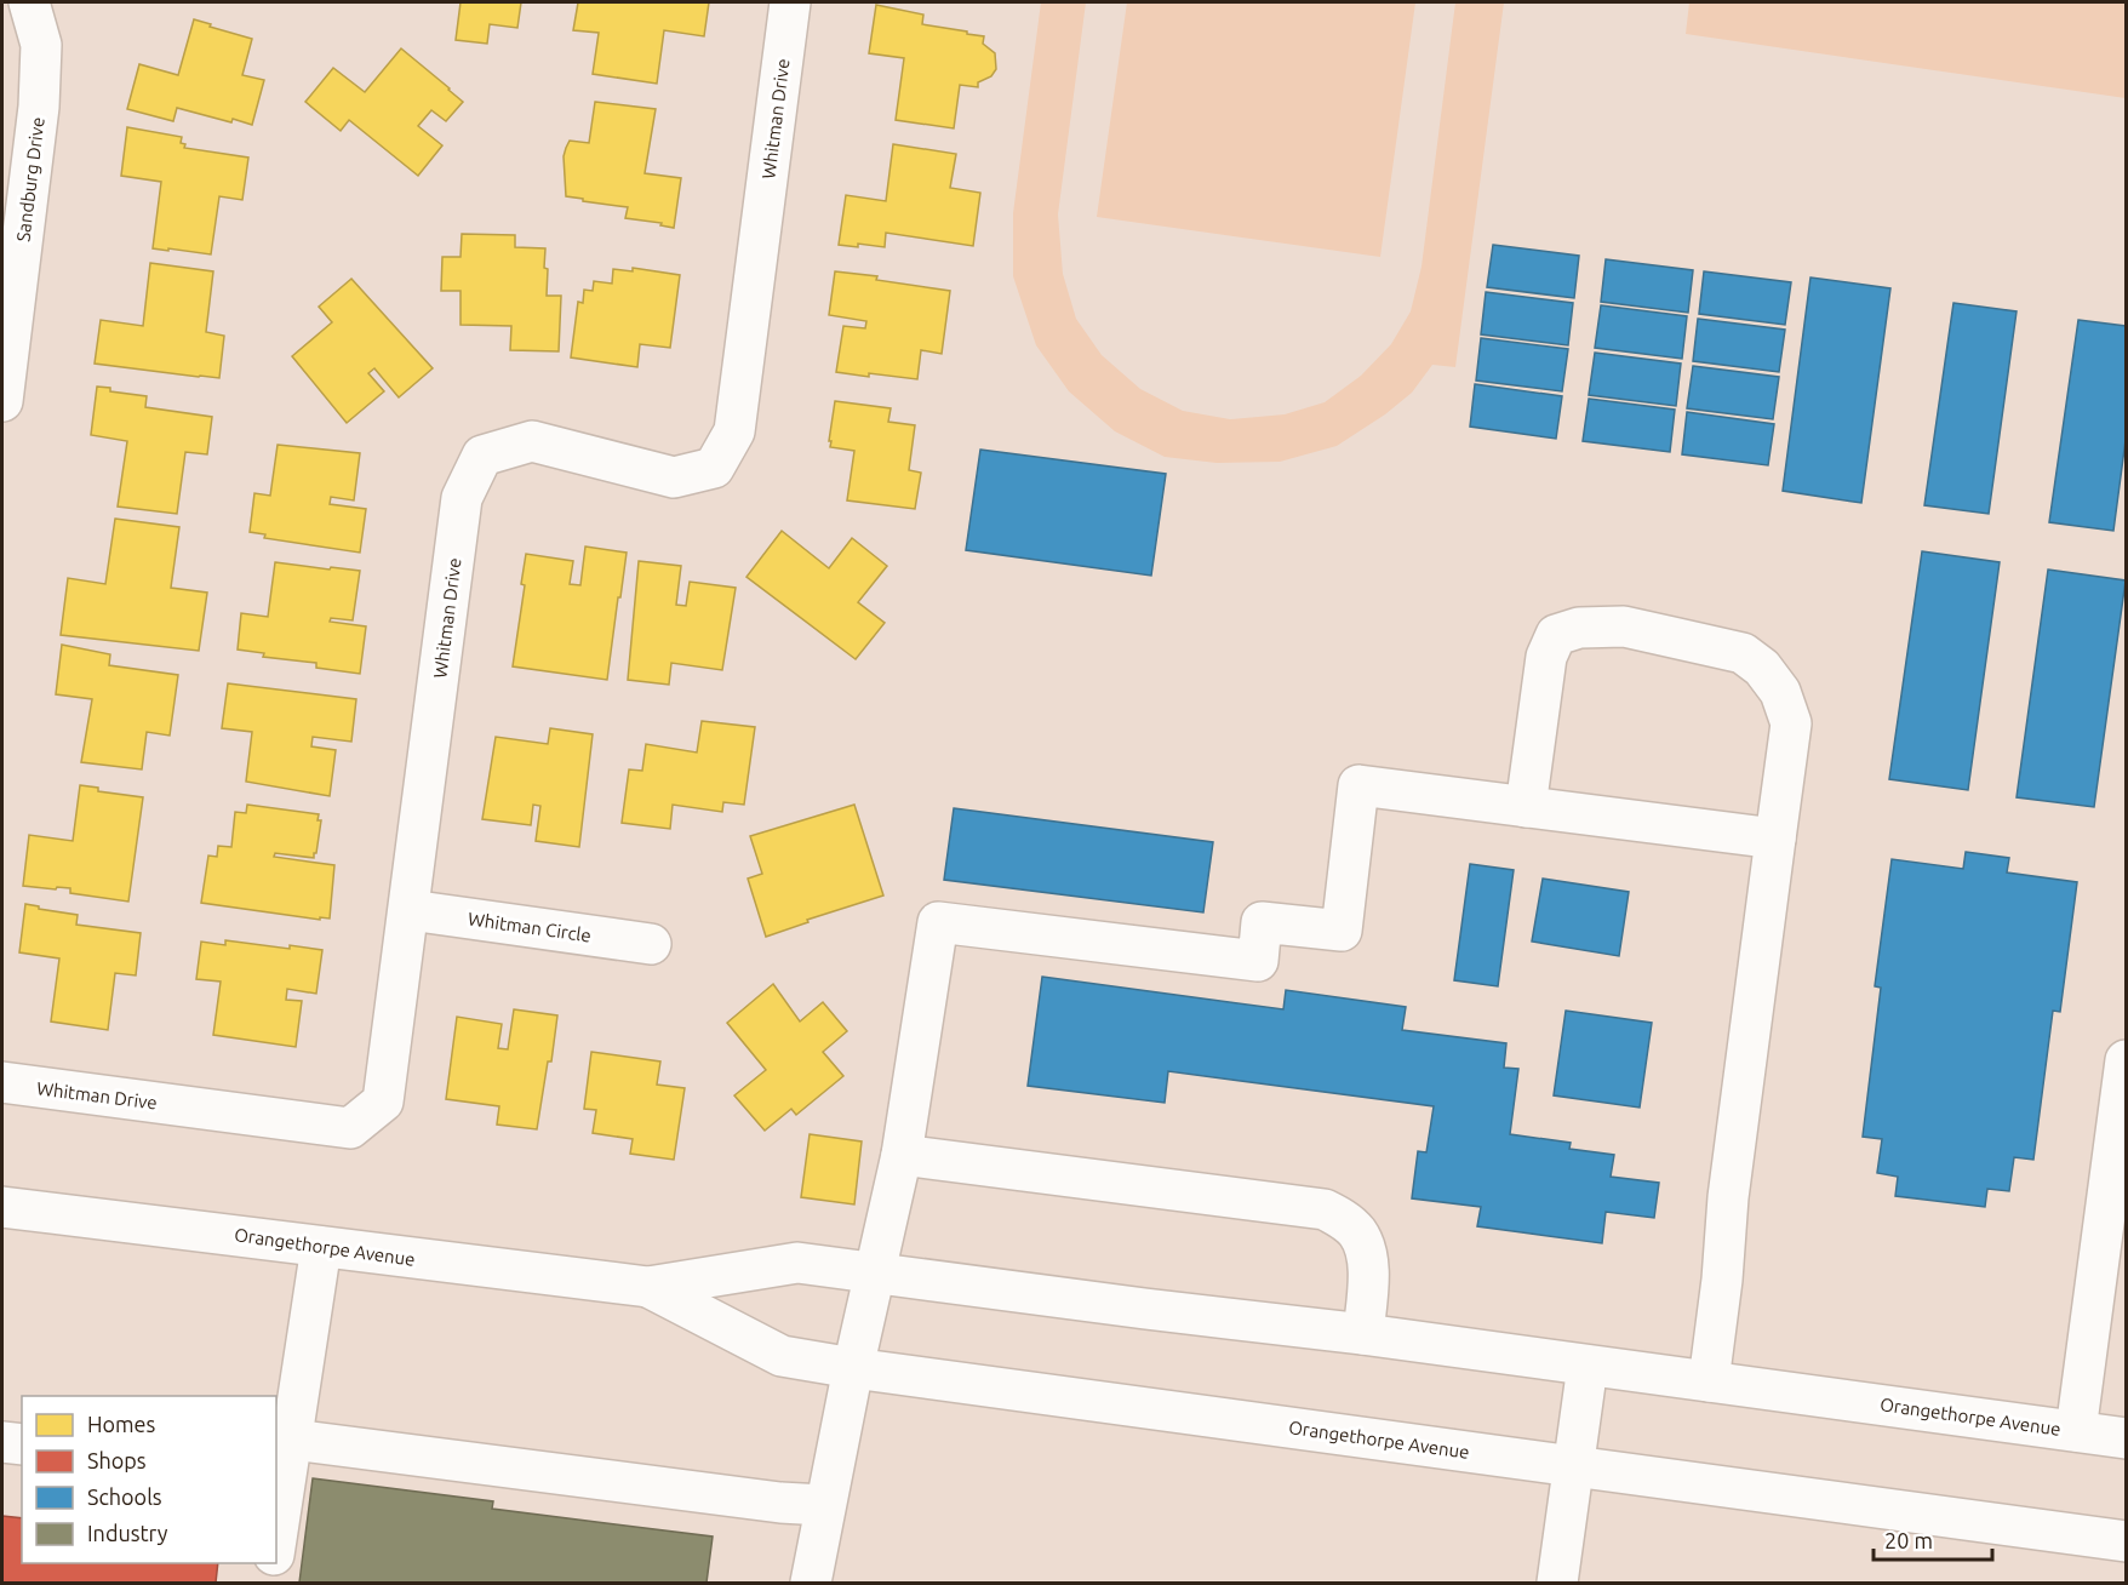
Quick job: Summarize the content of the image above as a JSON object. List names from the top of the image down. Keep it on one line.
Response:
{"streets":{"main road":["Whitman Drive","Sandburg Drive","Whitman Circle","Orangethorpe Avenue"]},"crossings":[["Whitman Drive","Whitman Circle"]],"legend":["Homes","Shops","Schools","Industry"],"scale_bar":"20 m"}
